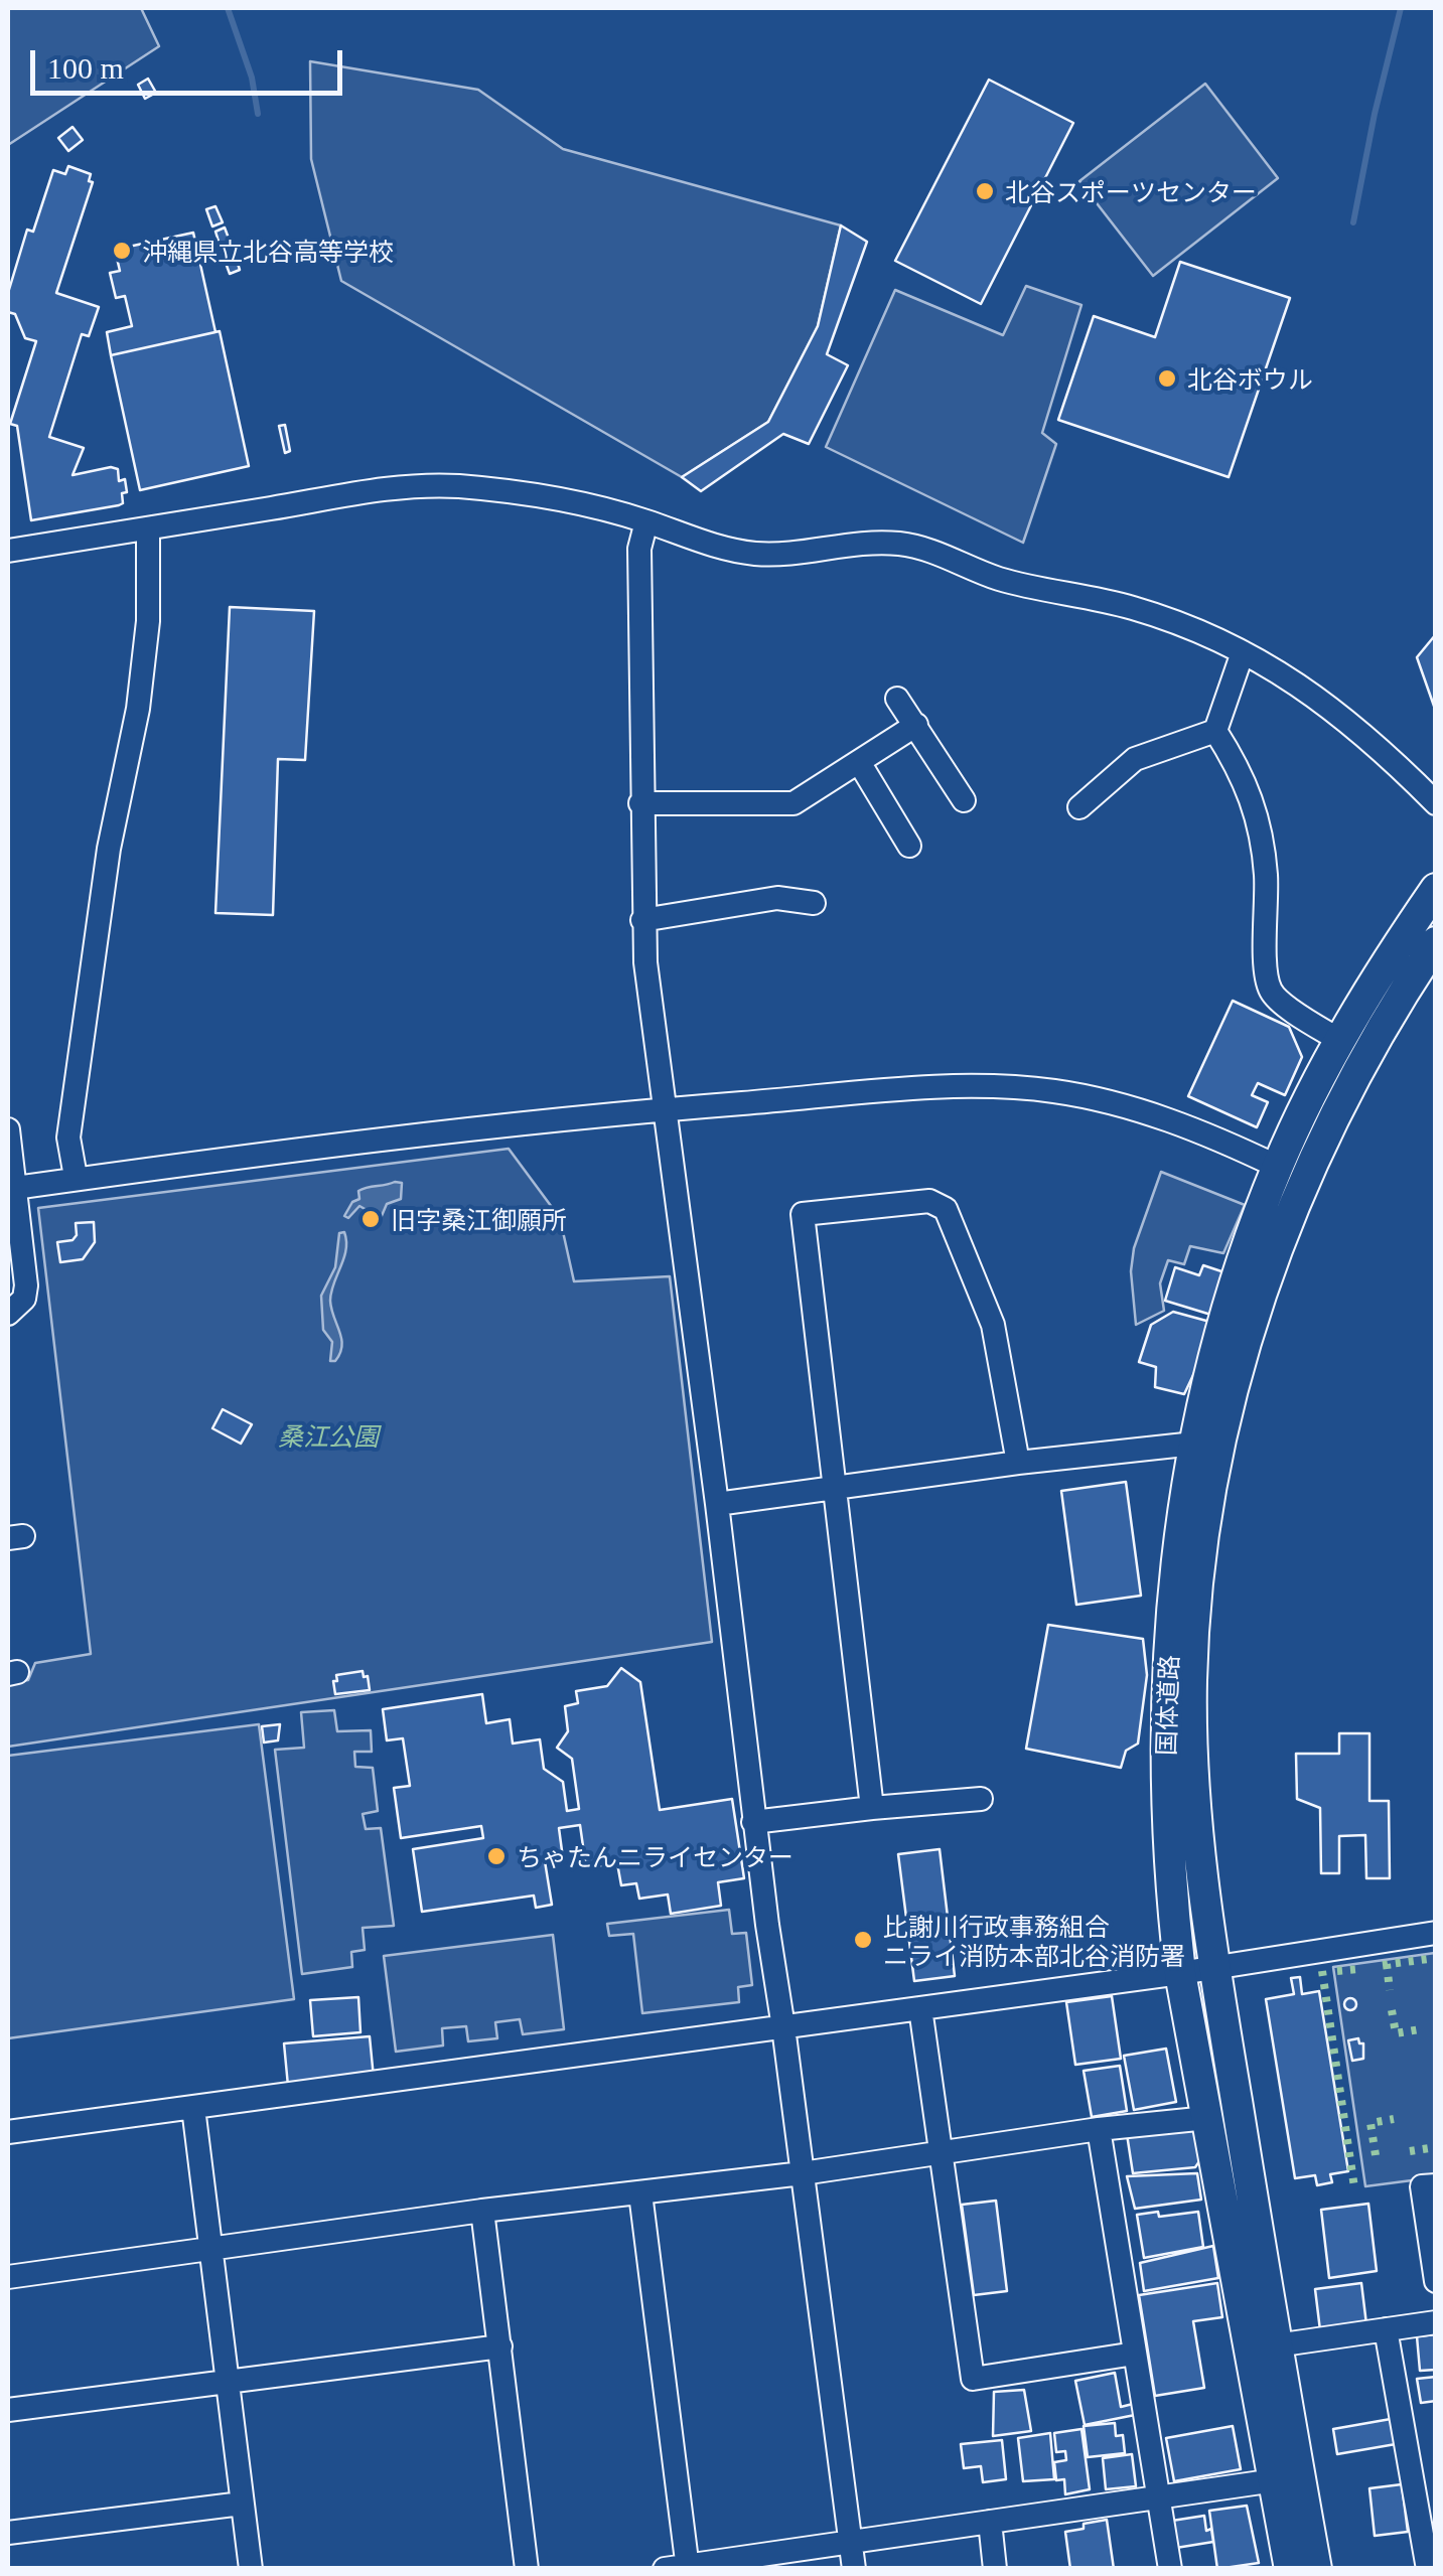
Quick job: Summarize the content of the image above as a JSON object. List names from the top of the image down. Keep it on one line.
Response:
{"streets":{"main road":["国体道路"]},"parks":["桑江公園"],"places":["北谷スポーツセンター","沖縄県立北谷高等学校","北谷ボウル","旧字桑江御願所","ちゃたんニライセンター","比謝川行政事務組合 ニライ消防本部北谷消防署"],"scale_bar":"100 m"}
